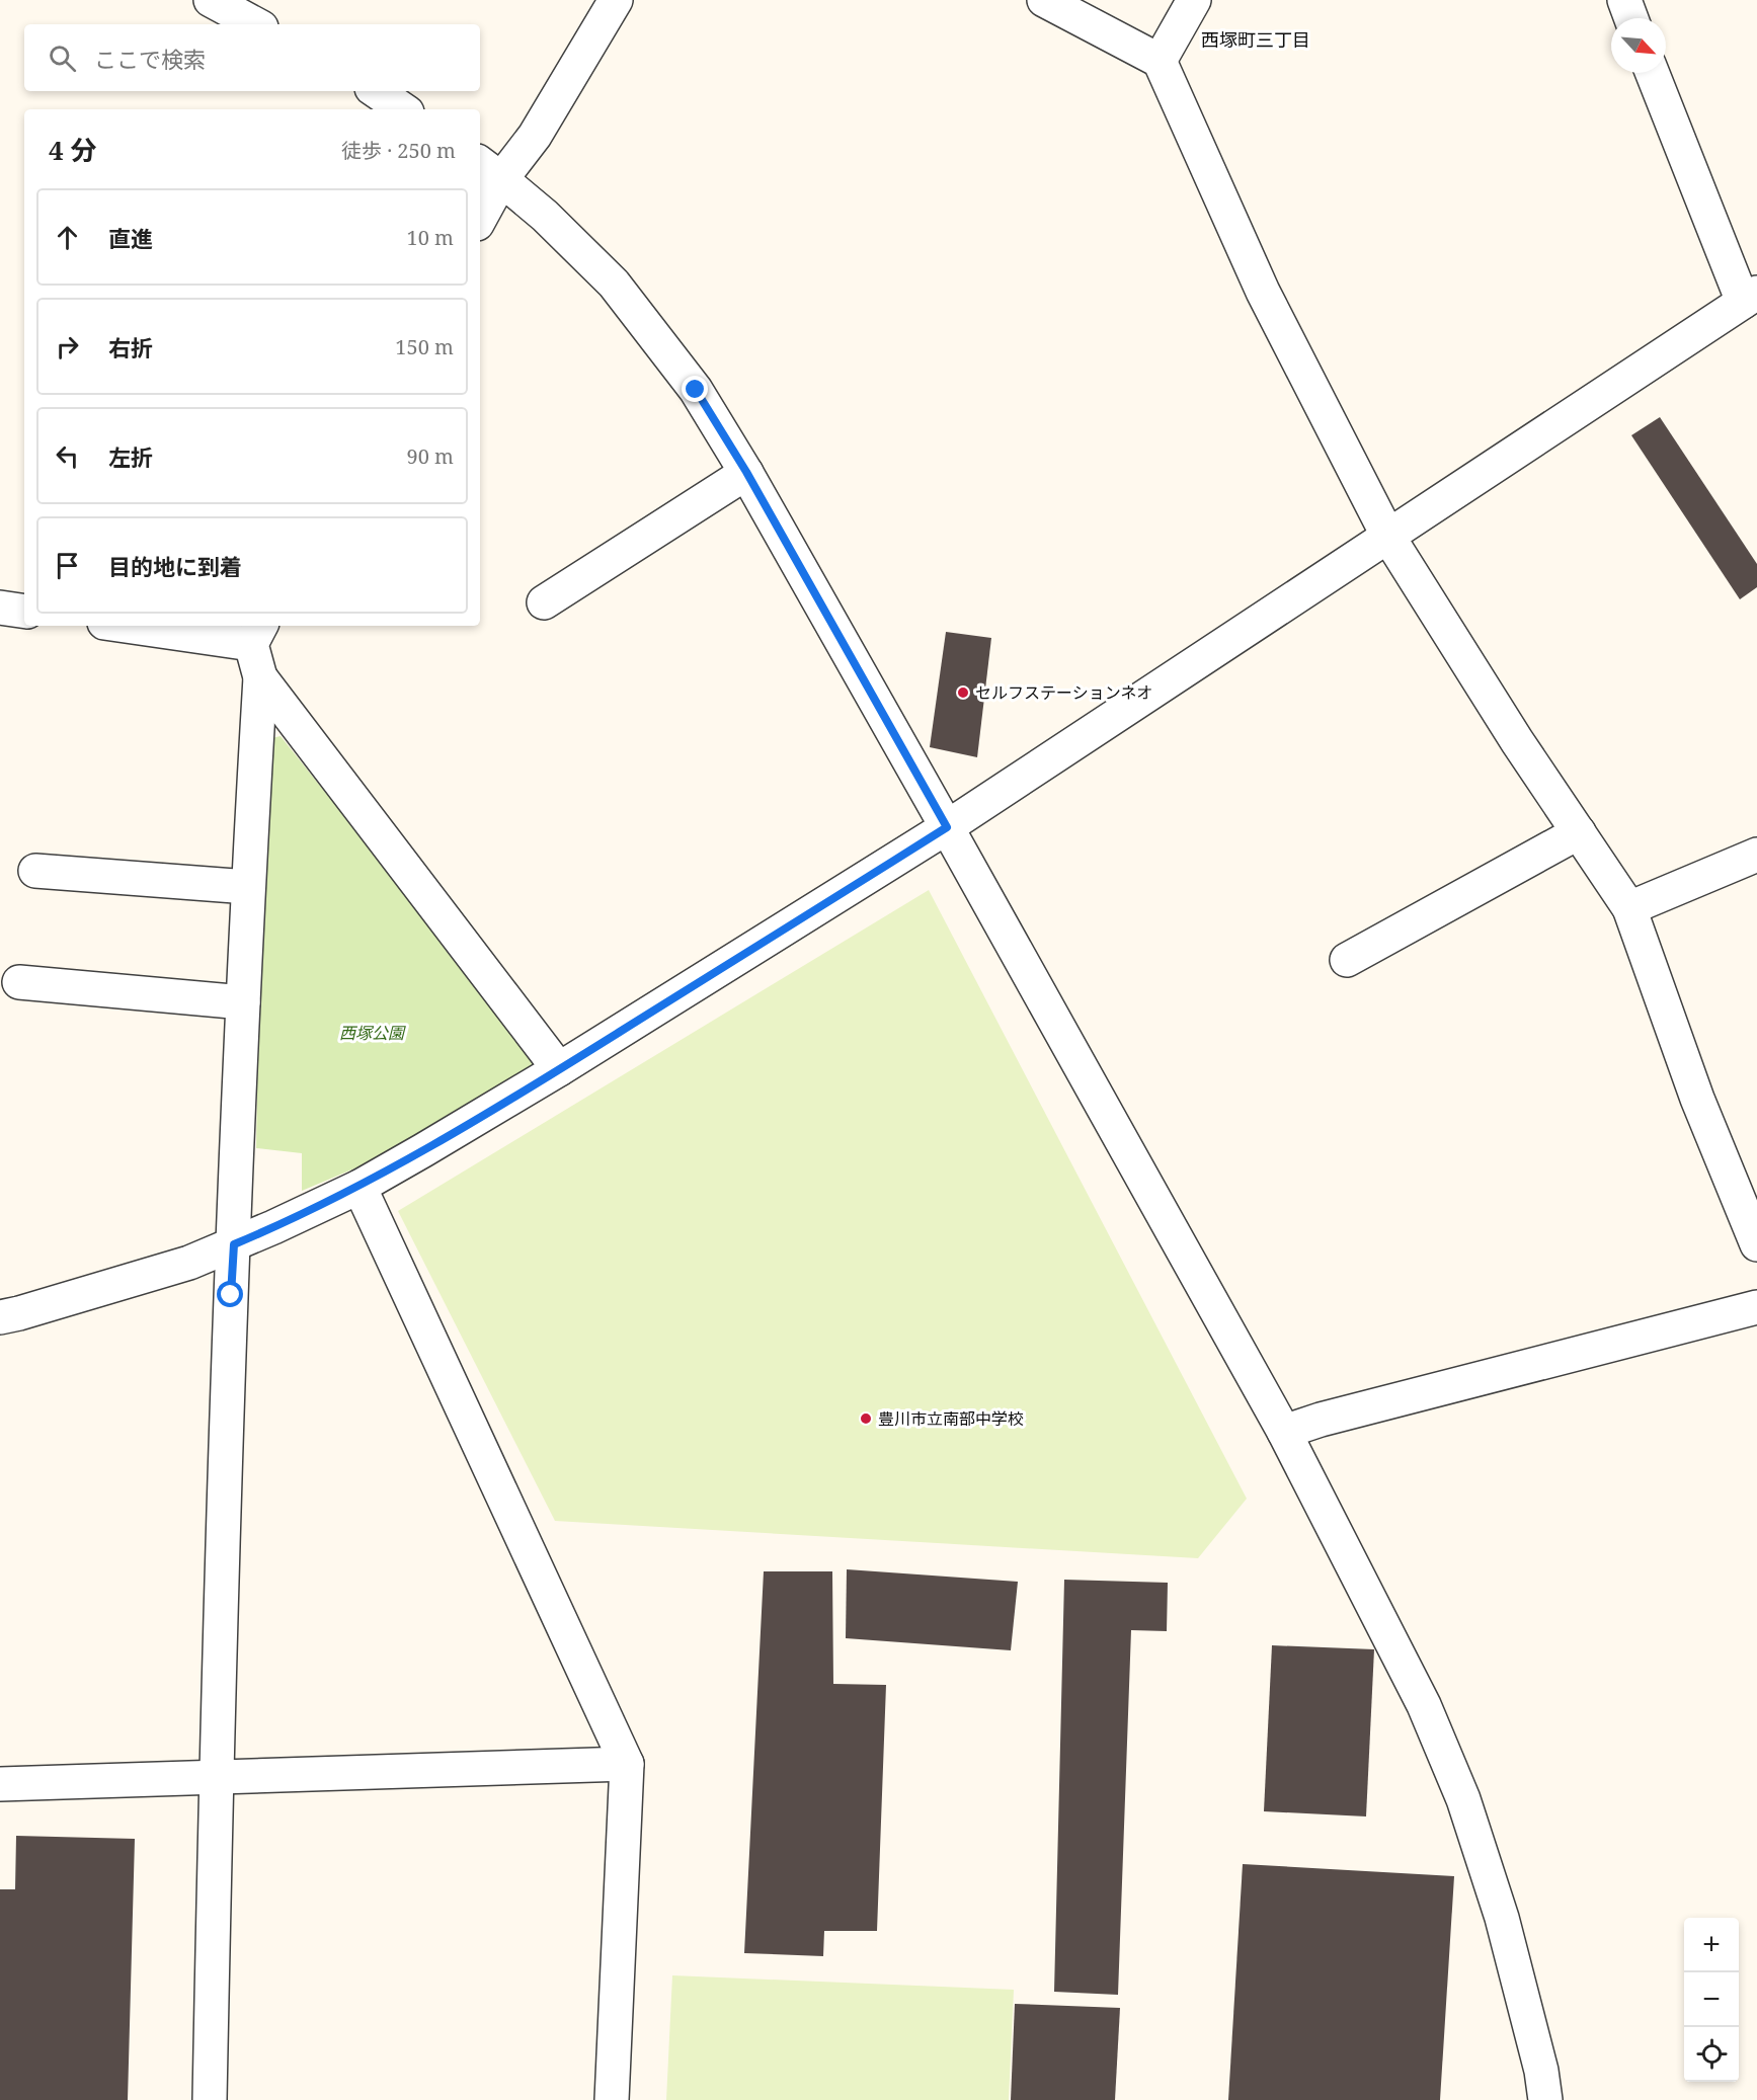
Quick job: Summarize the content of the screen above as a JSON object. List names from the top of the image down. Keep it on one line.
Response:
{"districts":["西塚町三丁目"],"parks":["西塚公園"],"places":["セルフステーションネオ","豊川市立南部中学校"],"north":"bottom right","page":{"search":"ここで検索","heading":["4 分","徒歩 · 250 m"],"list":[["直進","10 m"],["右折","150 m"],["左折","90 m"],"目的地に到着"],"map_buttons":["+","−"]}}
